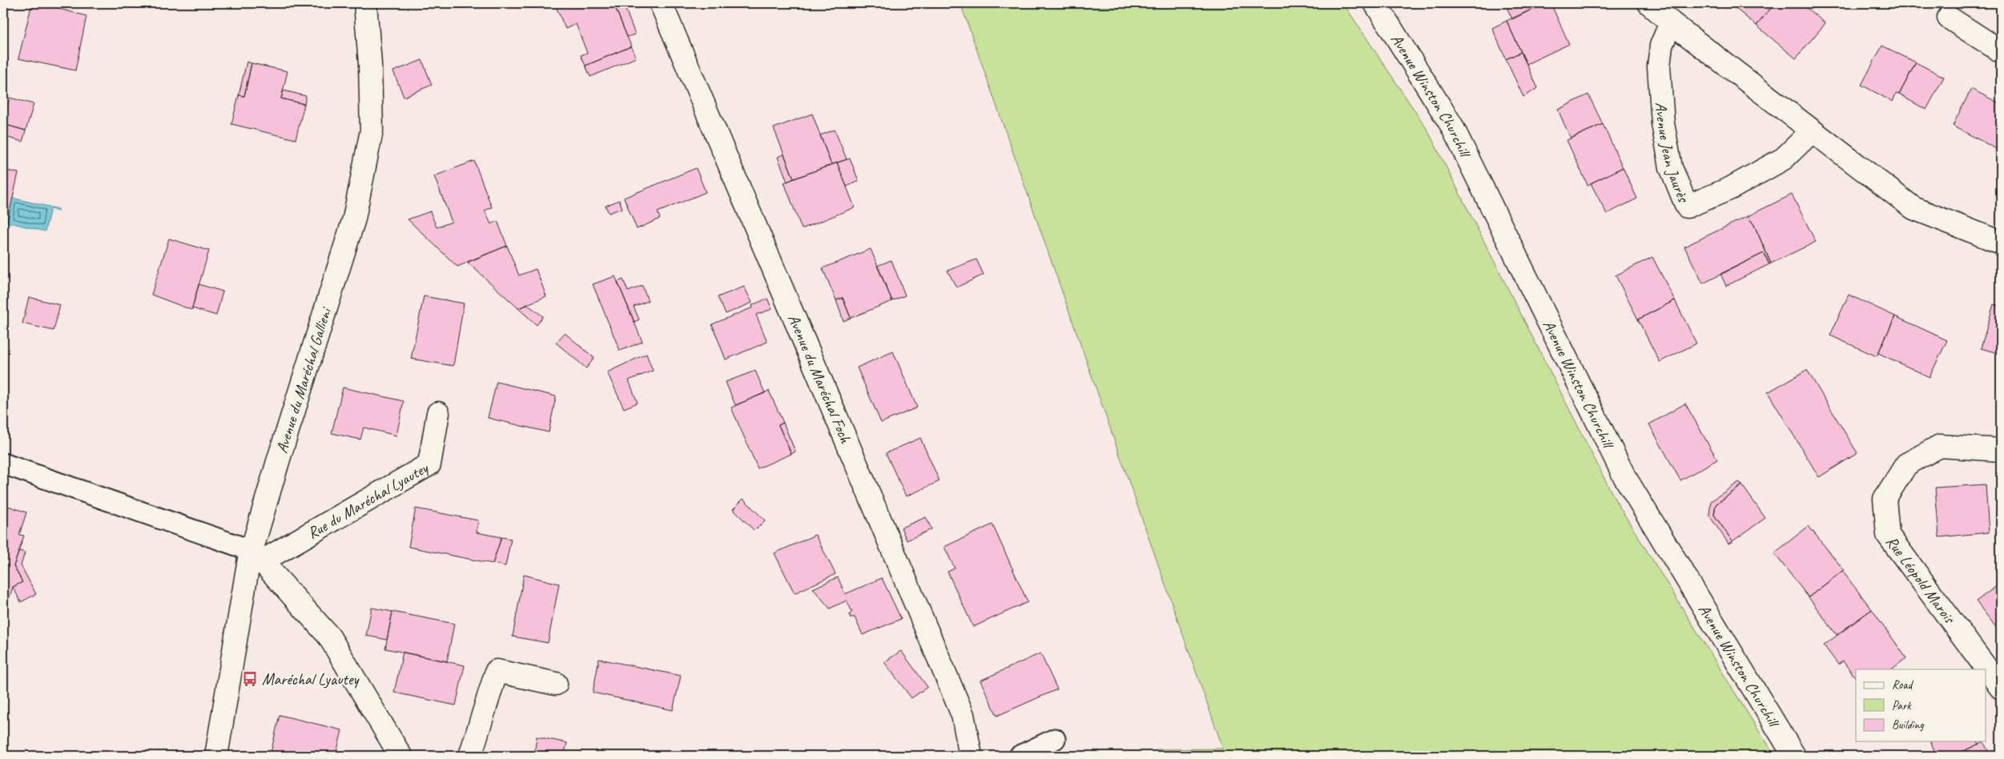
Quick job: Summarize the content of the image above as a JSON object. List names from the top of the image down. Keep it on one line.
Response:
{"streets":{"street":["Avenue Winston Churchill","Avenue Jean Jaurès","Avenue du Maréchal Foch","Avenue du Maréchal Gallieni","Rue du Maréchal Lyautey","Rue Léopold Marois"]},"crossings":[["Avenue du Maréchal Gallieni","Rue du Maréchal Lyautey"]],"places":{"bus stop":["Maréchal Lyautey"]},"legend":["Road","Park","Building"]}
